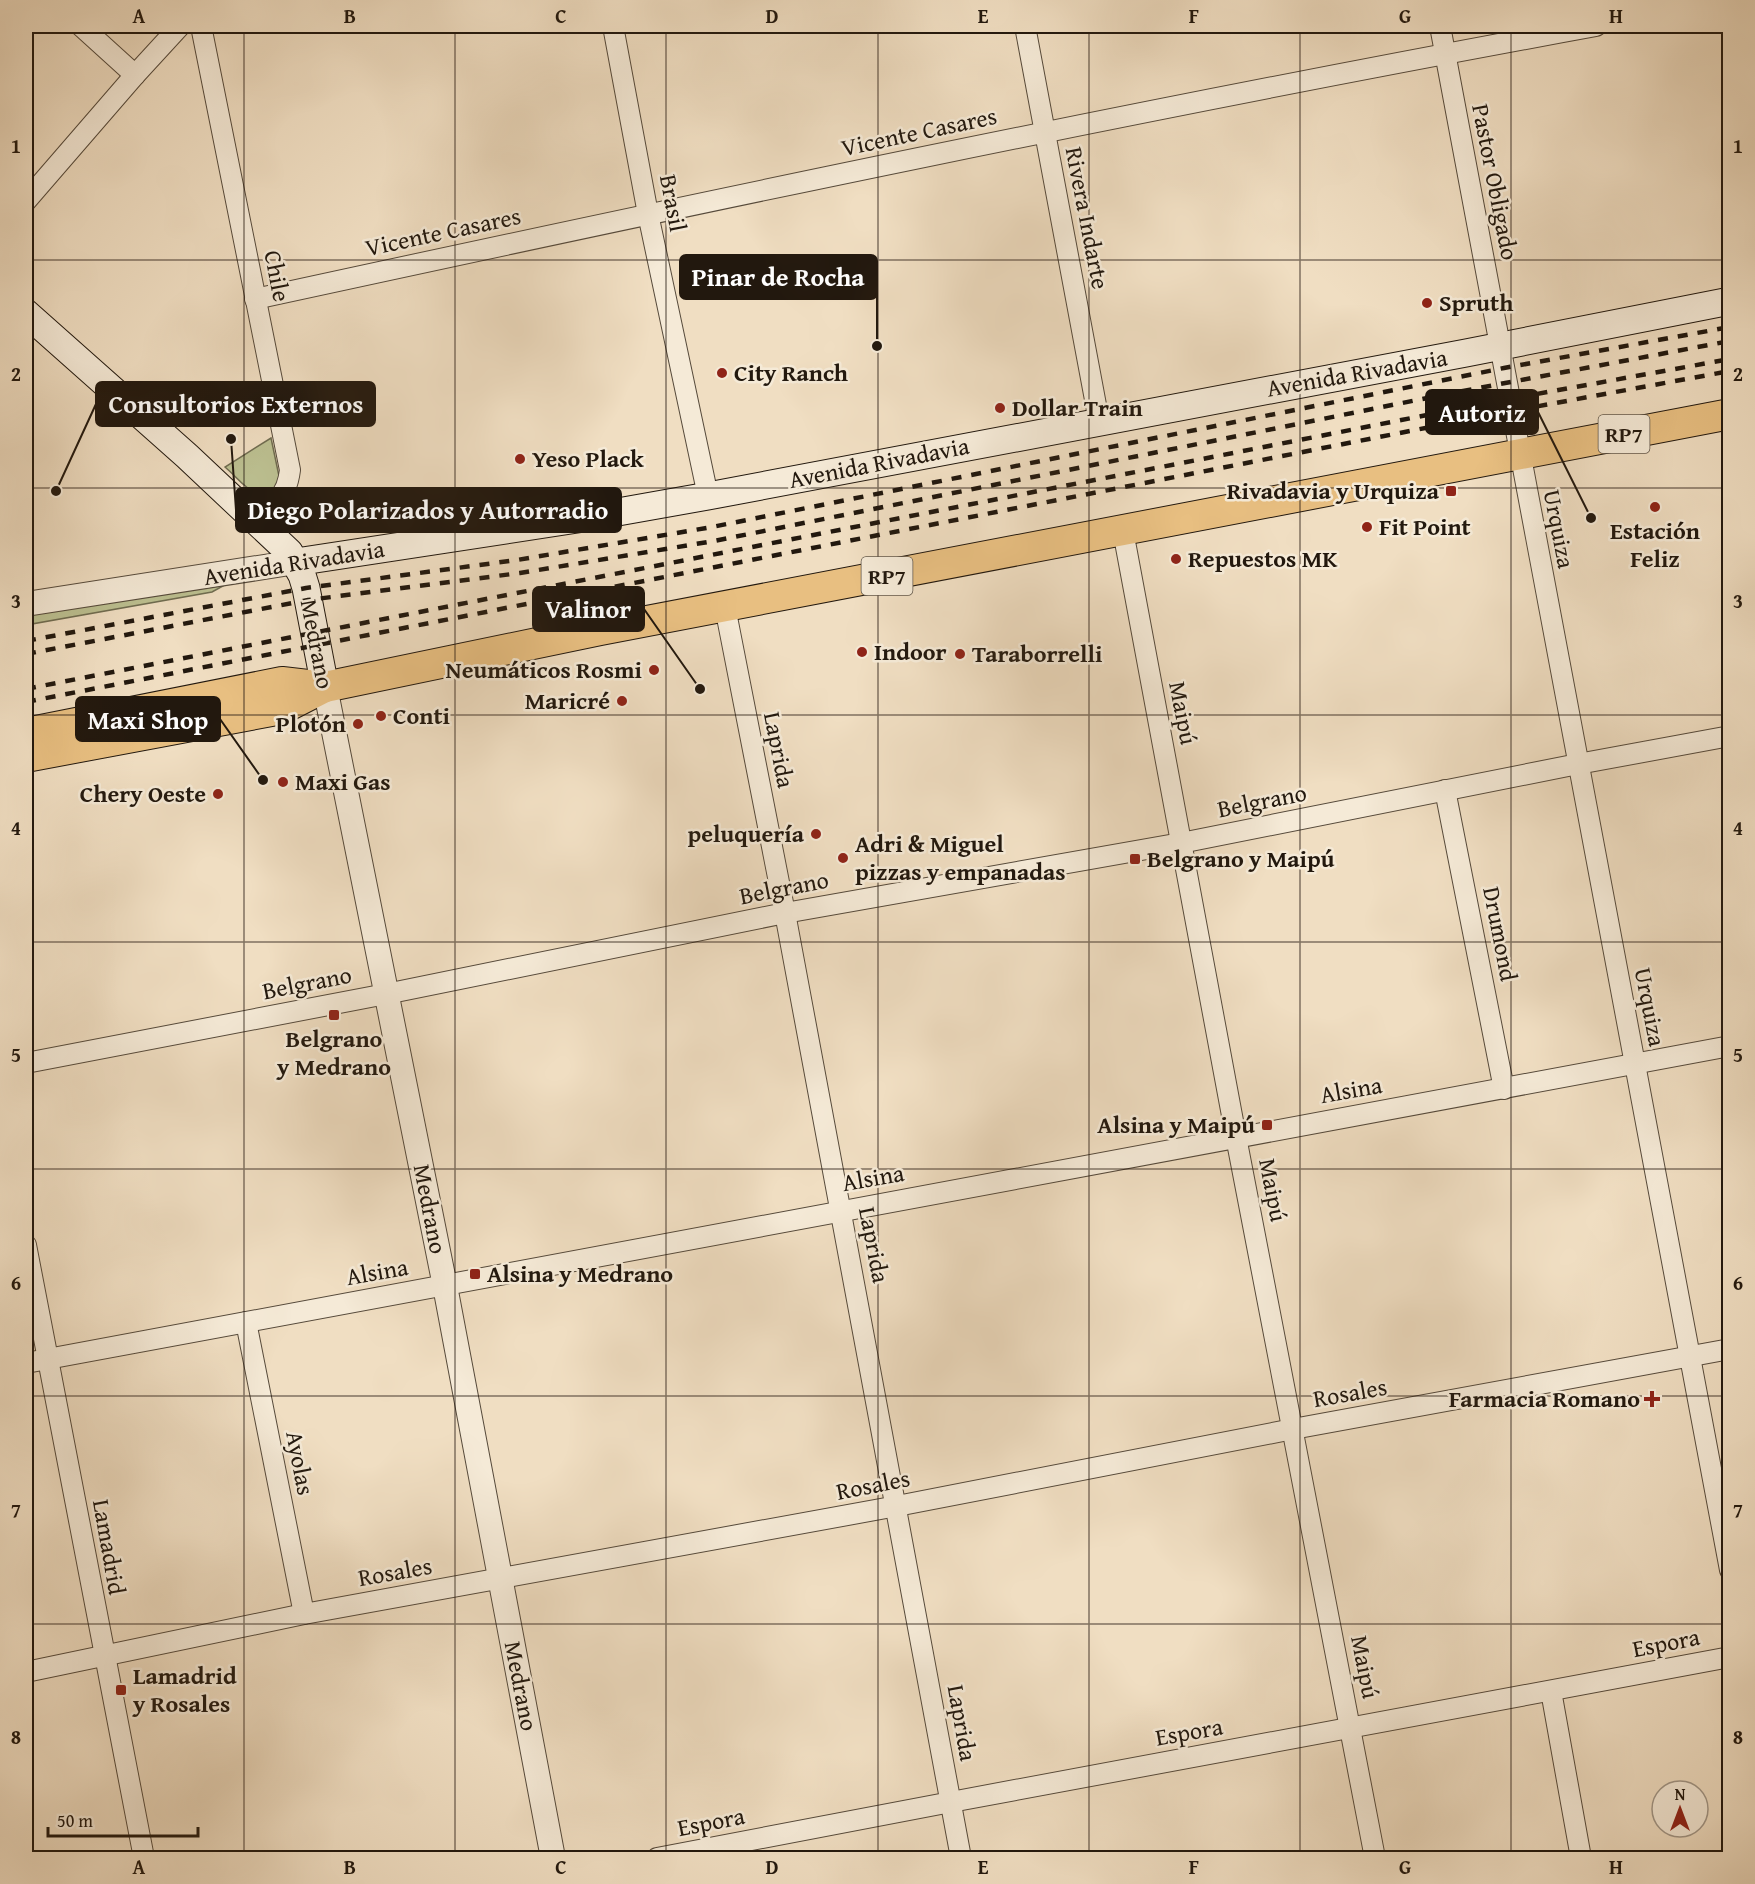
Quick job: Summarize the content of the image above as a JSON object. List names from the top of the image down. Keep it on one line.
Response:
{"streets":{"main road":["Avenida Rivadavia","RP7","Medrano"],"street":["Vicente Casares","Pastor Obligado","Brasil","Rivera Indarte","Chile","Urquiza","Maipú","Laprida","Belgrano","Drumond","Alsina","Rosales","Ayolas","Lamadrid","Espora"]},"crossings":[["Vicente Casares","Pastor Obligado"],["Vicente Casares","Brasil"],["Vicente Casares","Rivera Indarte"],["Vicente Casares","Chile"],["Pastor Obligado","Avenida Rivadavia"],["Pastor Obligado","RP7"],["Pastor Obligado","Urquiza"],["Brasil","Avenida Rivadavia"],["Rivera Indarte","Avenida Rivadavia"],["Avenida Rivadavia","Medrano"],["RP7","Urquiza"],["RP7","Medrano"],["RP7","Maipú"],["RP7","Laprida"],["Urquiza","Belgrano"],["Urquiza","Alsina"],["Urquiza","Rosales"],["Medrano","Belgrano"],["Medrano","Alsina"],["Medrano","Rosales"],["Maipú","Belgrano"],["Maipú","Alsina"],["Maipú","Rosales"],["Maipú","Espora"],["Laprida","Belgrano"],["Laprida","Alsina"],["Laprida","Rosales"],["Laprida","Espora"],["Belgrano","Drumond"],["Drumond","Alsina"],["Alsina","Ayolas"],["Alsina","Lamadrid"],["Rosales","Ayolas"],["Rosales","Lamadrid"]],"places":{"other":["Spruth","Pinar de Rocha","City Ranch","Dollar Train","Diego Polarizados y Autorradio","Yeso Plack","Consultorios Externos","Estación Feliz","Autoriz","Fit Point","Repuestos MK","Indoor","Taraborrelli","Neumáticos Rosmi","Valinor","Maricré","Conti","Plotón","Maxi Shop","Maxi Gas","Chery Oeste","peluquería","Adri & Miguel pizzas y empanadas"],"transit":["Rivadavia y Urquiza","Belgrano y Maipú","Belgrano y Medrano","Alsina y Maipú","Alsina y Medrano","Lamadrid y Rosales"],"health":["Farmacia Romano"]},"scale_bar":"50 m","north":"top","grid":{"columns":["A","B","C","D","E","F","G","H"],"rows":["1","2","3","4","5","6","7","8"]}}
